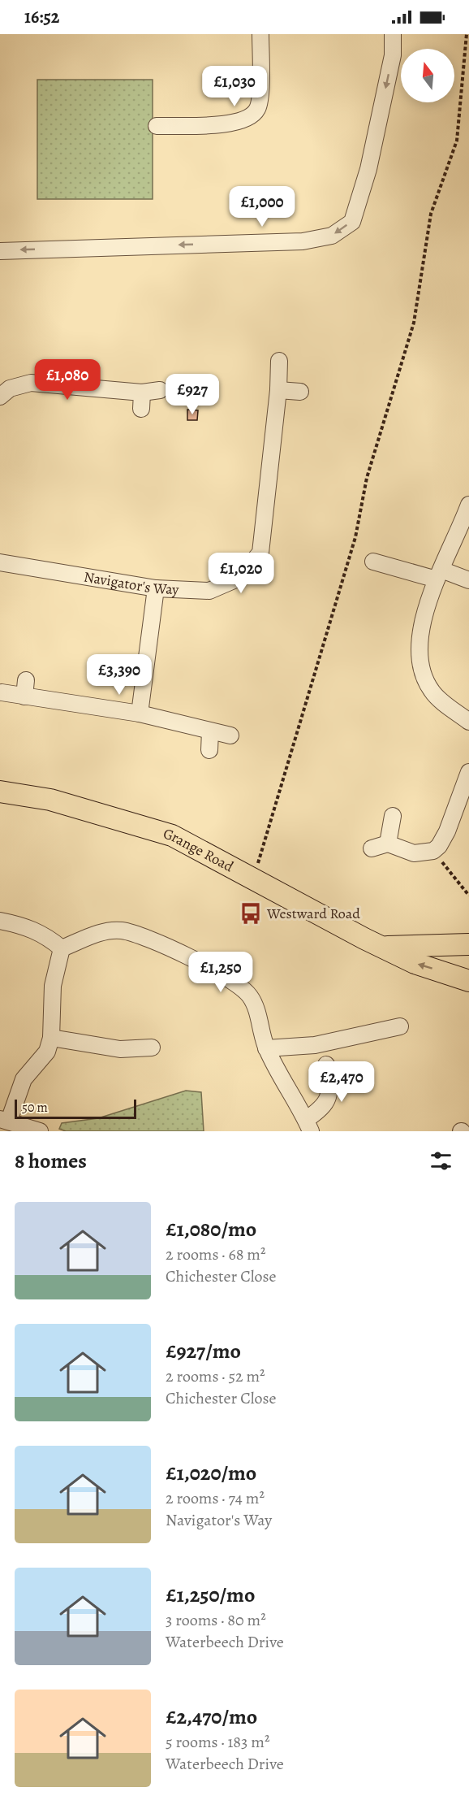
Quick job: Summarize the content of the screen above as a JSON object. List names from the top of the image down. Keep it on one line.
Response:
{"streets":{"main road":["Grange Road"],"street":["Navigator's Way"]},"places":{"bus stop":["Westward Road"]},"scale_bar":"50 m","north":"top","page":{"status":"16:52","price":["£1,030","£1,000","£1,080","£927","£1,020","£3,390","£1,250","£2,470"],"scale":"50 m","heading":"8 homes","list":[{"name":"£1,080/mo","note":"2 rooms · 68 m² · Chichester Close"},{"name":"£927/mo","note":"2 rooms · 52 m² · Chichester Close"},{"name":"£1,020/mo","note":"2 rooms · 74 m² · Navigator's Way"},{"name":"£1,250/mo","note":"3 rooms · 80 m² · Waterbeech Drive"},{"name":"£2,470/mo","note":"5 rooms · 183 m² · Waterbeech Drive"}]}}
